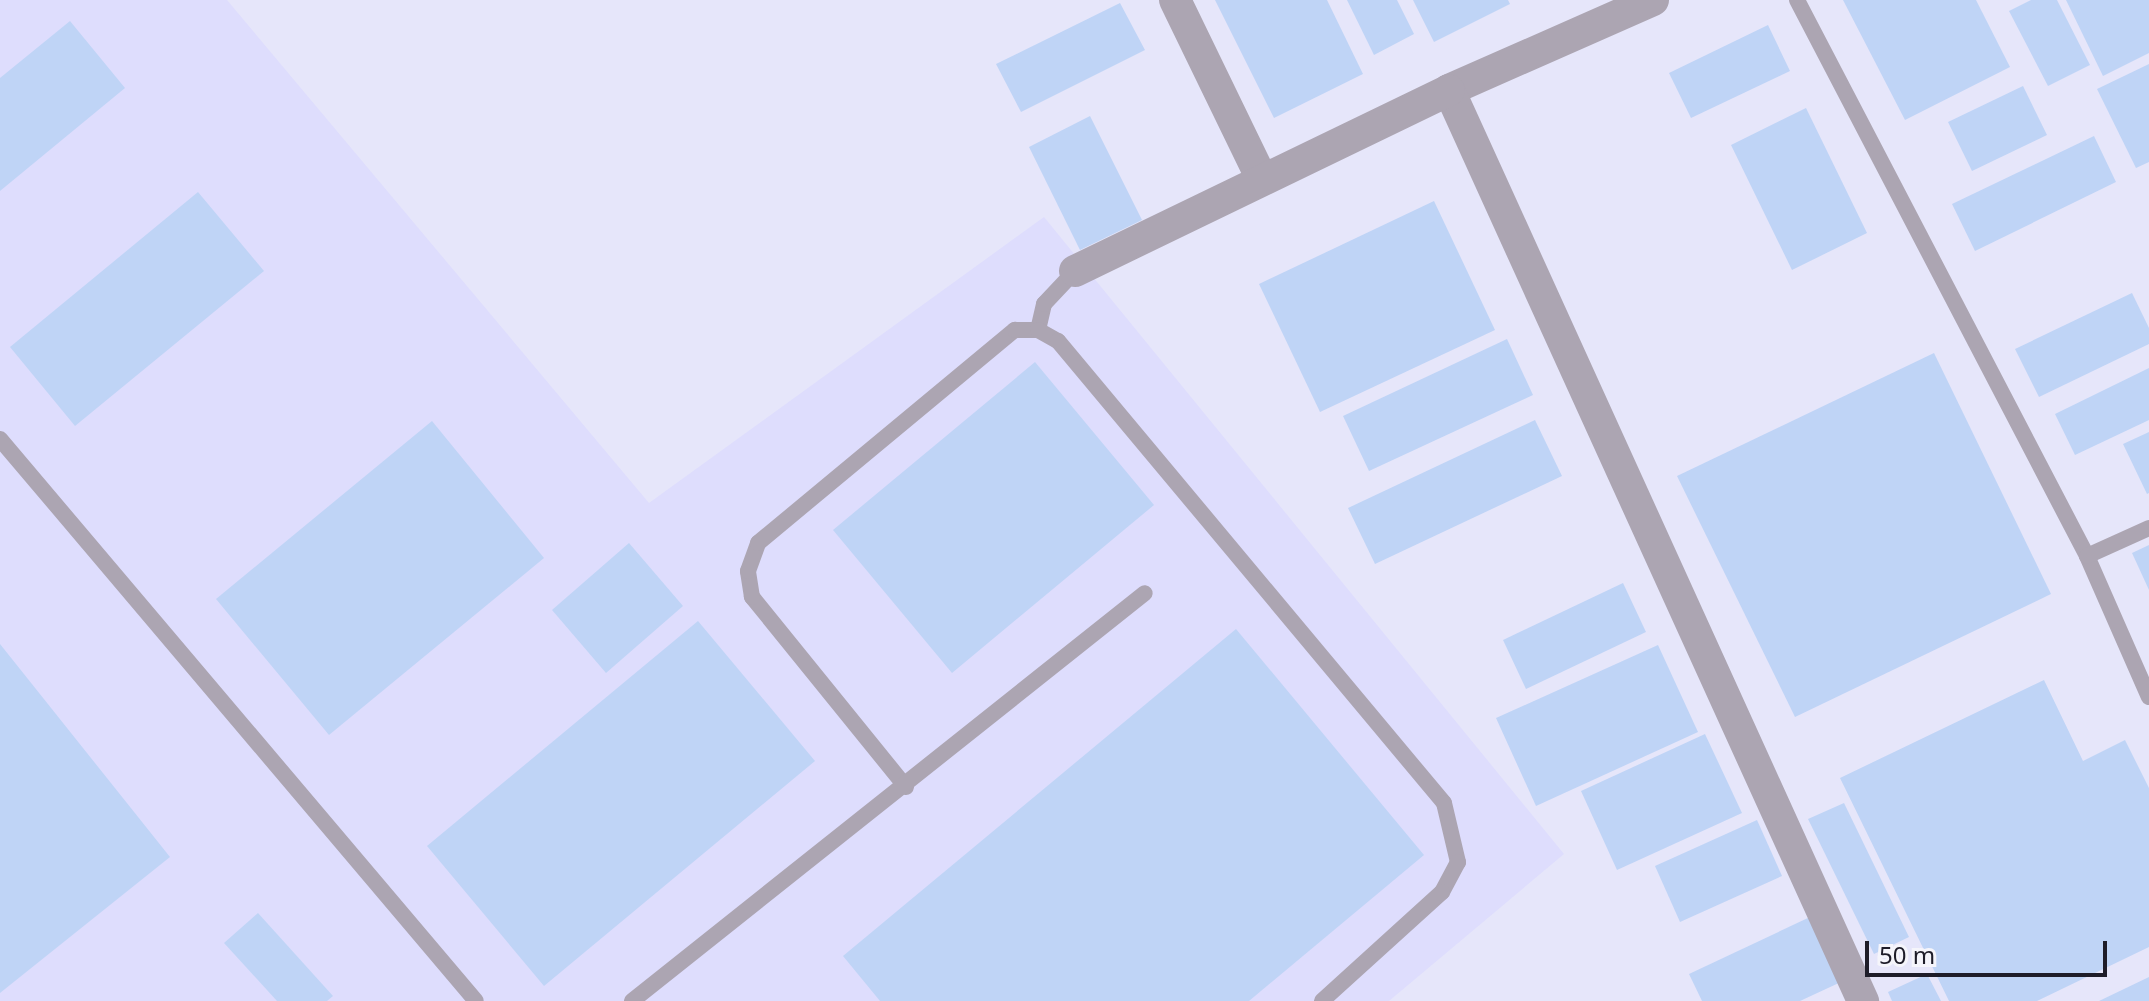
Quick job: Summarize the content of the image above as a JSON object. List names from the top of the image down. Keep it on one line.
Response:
{"scale_bar":"50 m"}
